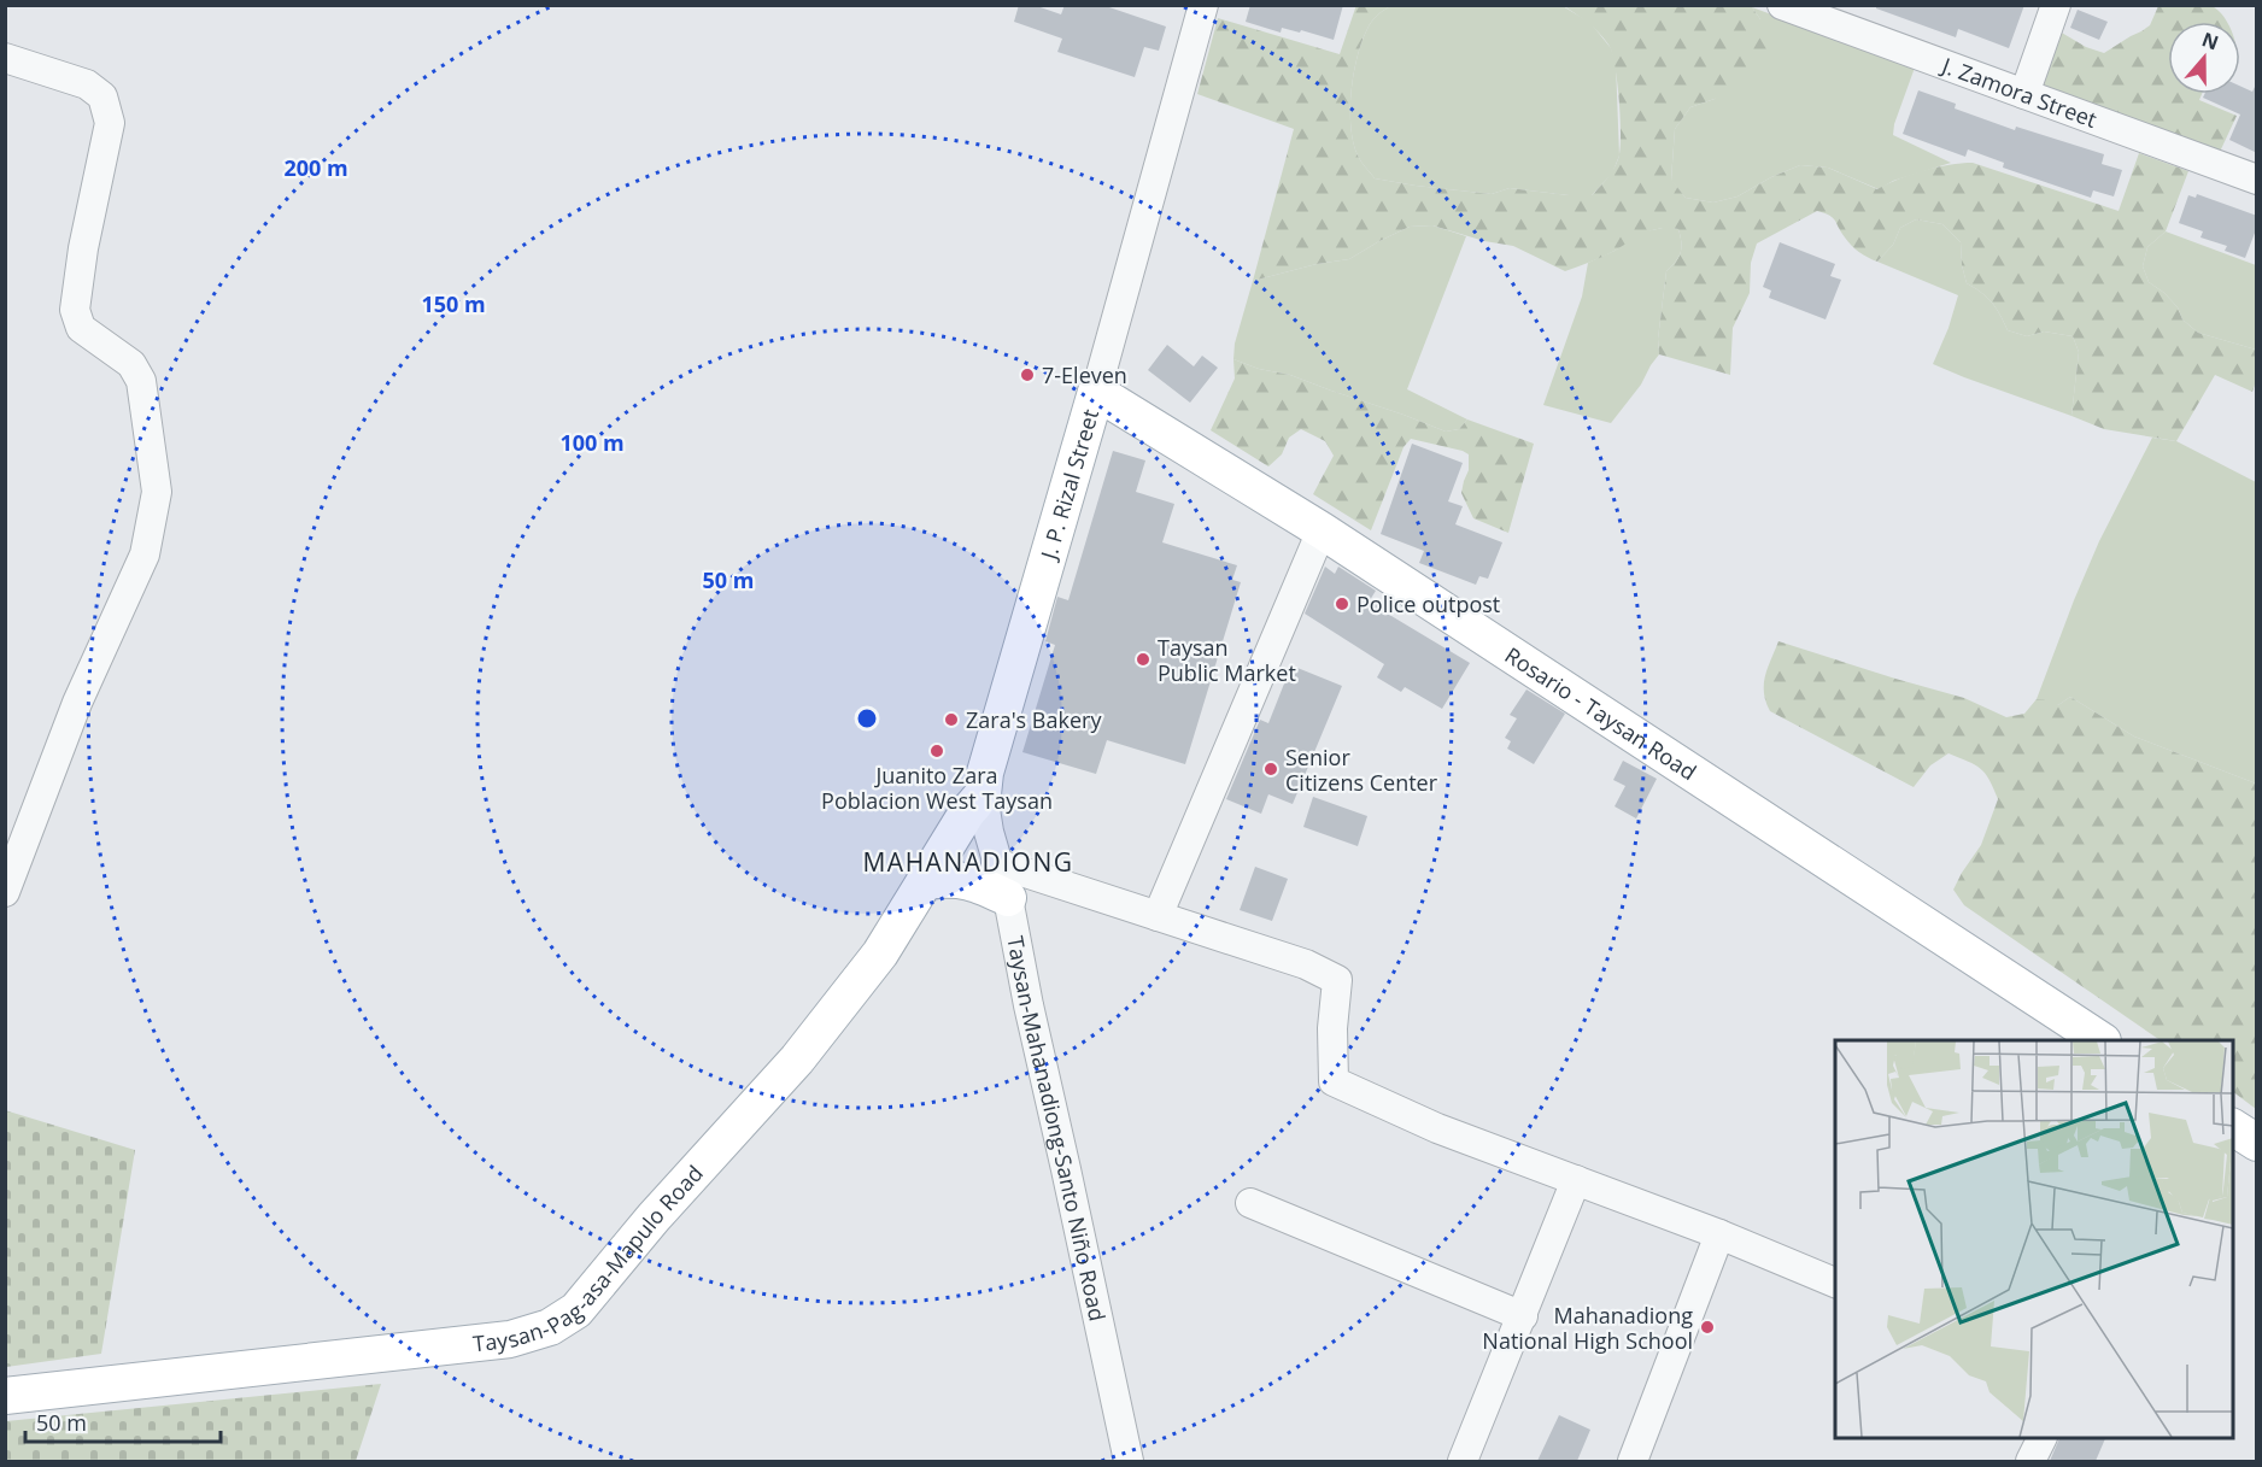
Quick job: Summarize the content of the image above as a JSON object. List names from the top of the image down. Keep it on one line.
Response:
{"streets":{"main road":["J. P. Rizal Street","Rosario - Taysan Road","Taysan-Pag-asa-Mapulo Road"],"street":["J. Zamora Street","Taysan-Mahanadiong-Santo Niño Road"]},"crossings":[["J. P. Rizal Street","Rosario - Taysan Road"],["J. P. Rizal Street","Taysan-Mahanadiong-Santo Niño Road"],["J. P. Rizal Street","Taysan-Pag-asa-Mapulo Road"],["Taysan-Mahanadiong-Santo Niño Road","Taysan-Pag-asa-Mapulo Road"]],"districts":["MAHANADIONG"],"places":["7-Eleven","Police outpost","Taysan Public Market","Zara's Bakery","Juanito Zara Poblacion West Taysan","Senior Citizens Center","Mahanadiong National High School"],"scale_bar":"50 m","north":"top","rings":["200 m","150 m","100 m","50 m"]}
